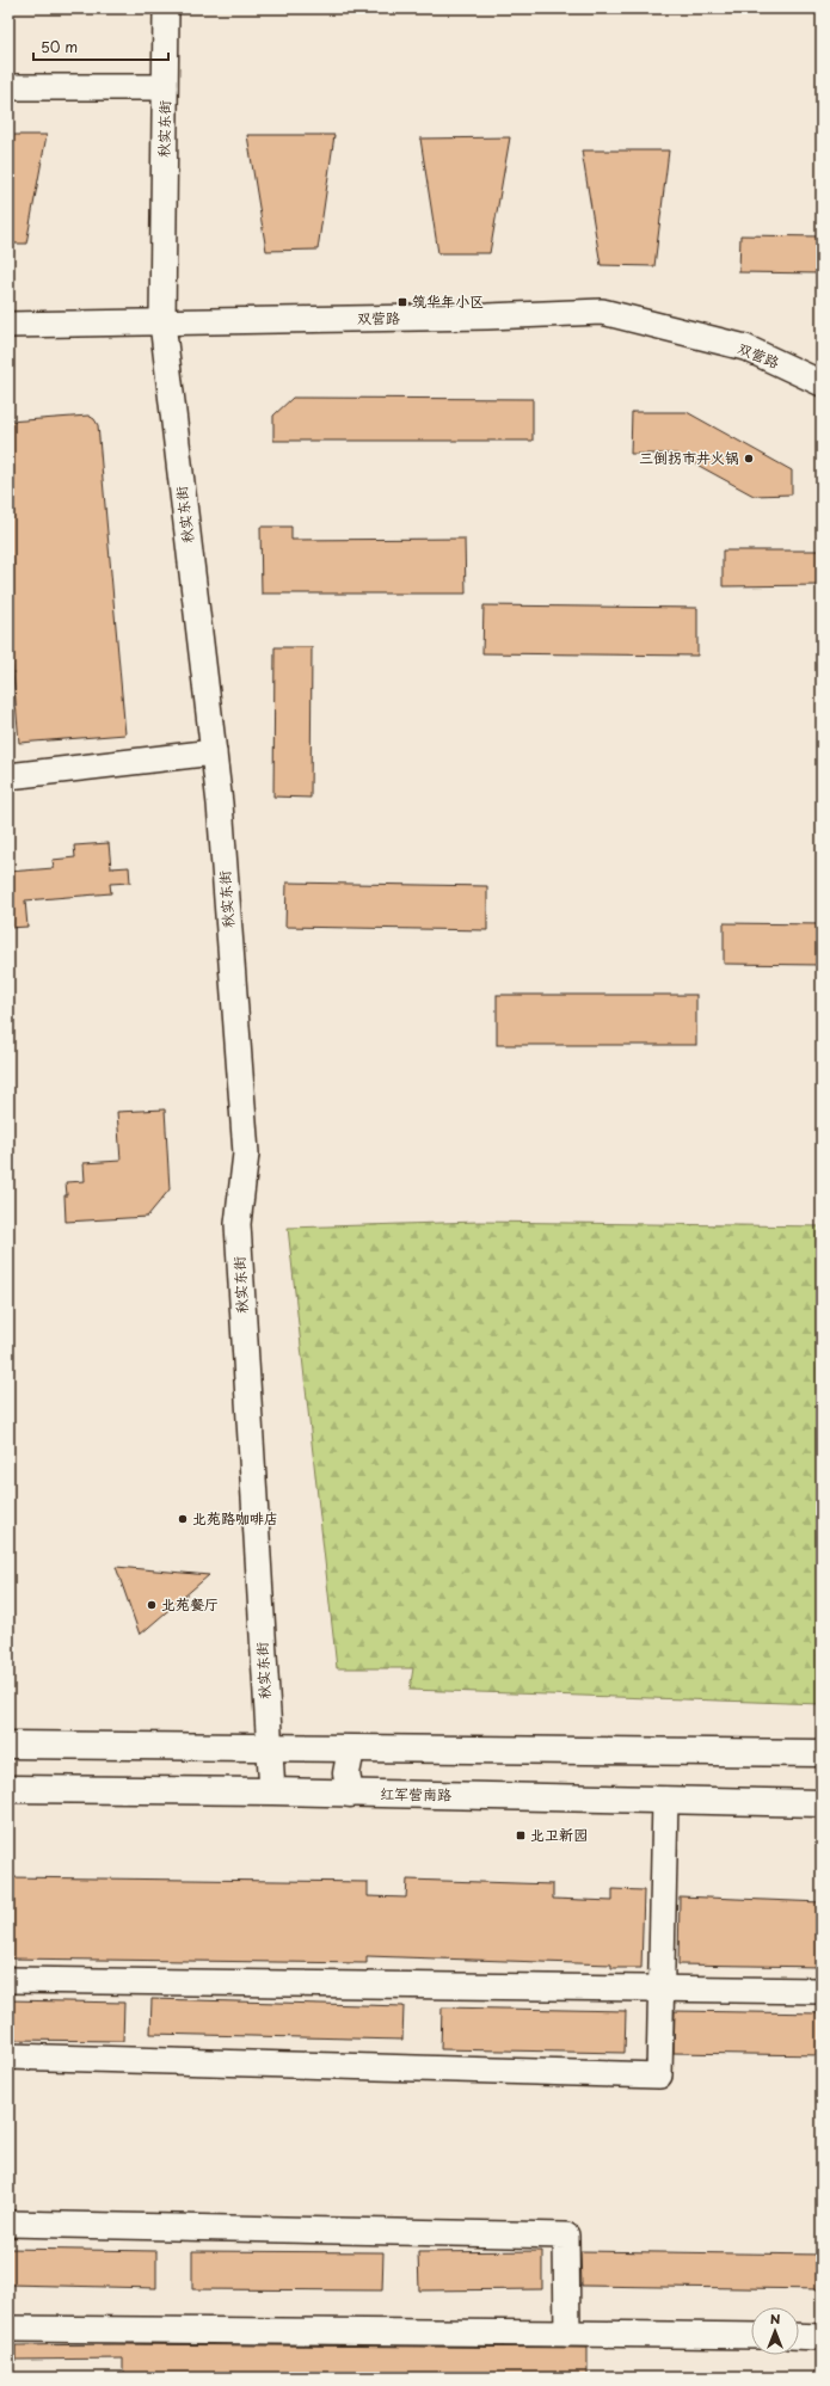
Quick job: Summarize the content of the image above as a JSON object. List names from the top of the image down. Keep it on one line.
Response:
{"streets":{"main road":["红军营南路"],"street":["秋实东街","双营路"]},"crossings":[["秋实东街","双营路"],["秋实东街","红军营南路"]],"places":{"transit":["筑华年小区","北卫新园"],"other":["三倒拐市井火锅","北苑路咖啡店","北苑餐厅"]},"scale_bar":"50 m","north":"top"}
